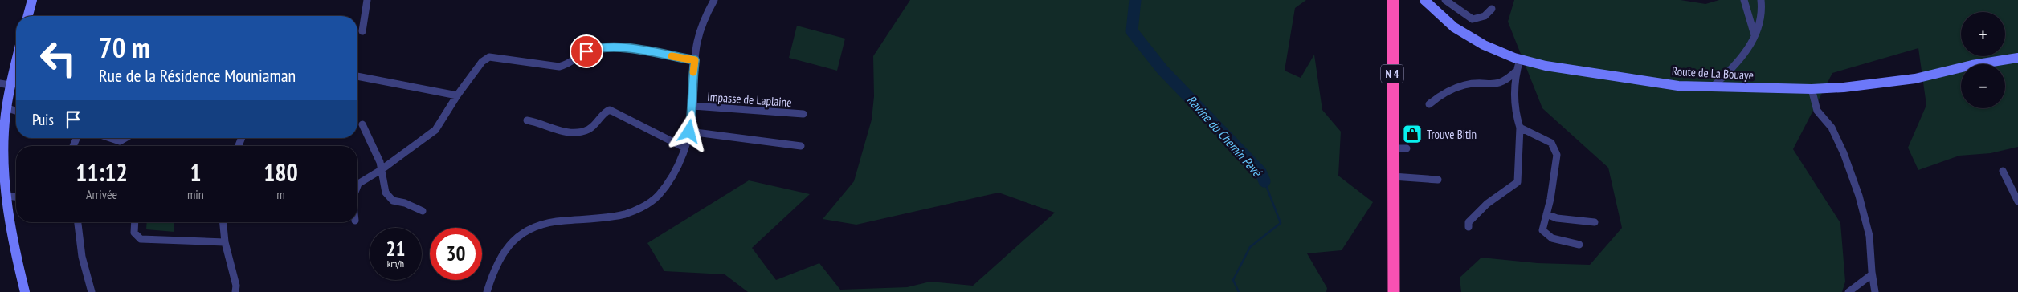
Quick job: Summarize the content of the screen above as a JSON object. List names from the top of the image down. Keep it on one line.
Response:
{"streets":{"highway":["N 4"],"main road":["Route de La Bouaye"],"street":["Impasse de Laplaine"]},"water":["Ravine du Chemin Pavé"],"places":{"shop":["Trouve Bitin"]},"page":{"map_buttons":["+","−"],"turn":["70 m","Rue de la Résidence Mouniaman"],"then":"Puis","eta":["11:12","Arrivée","1","min","180","m"],"speed":"21 km/h","limit":"30"}}
